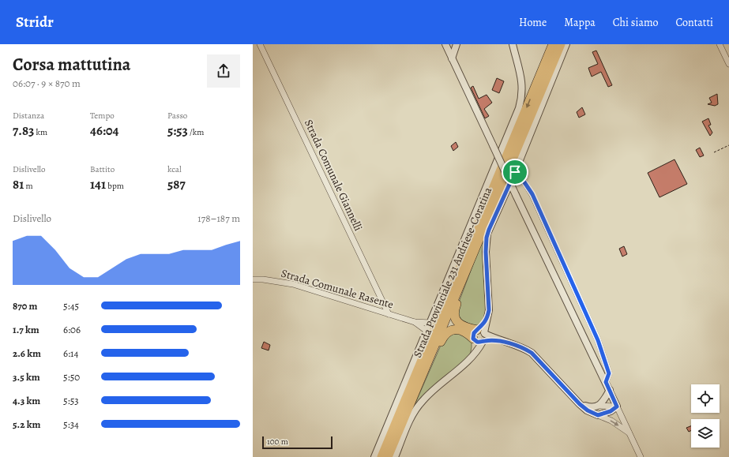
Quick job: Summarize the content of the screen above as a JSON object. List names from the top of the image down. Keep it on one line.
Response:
{"streets":{"highway":["Strada Provinciale 231 Andriese-Coratina"],"street":["Strada Comunale Giannelli","Strada Comunale Rasente"]},"crossings":[["Strada Comunale Giannelli","Strada Comunale Rasente"]],"scale_bar":"100 m","page":{"header":"Stridr","nav":["Home","Mappa","Chi siamo","Contatti"],"heading":["Corsa mattutina","06:07 · 9 × 870 m"],"stats":[["Distanza","7.83 km"],["Tempo","46:04"],["Passo","5:53 /km"],["Dislivello","81 m"],["Battito","141 bpm"],["kcal","587"]],"chart":["Dislivello","178–187 m"],"list":[{"name":"870 m","note":"5:45"},{"name":"1.7 km","note":"6:06"},{"name":"2.6 km","note":"6:14"},{"name":"3.5 km","note":"5:50"},{"name":"4.3 km","note":"5:53"},{"name":"5.2 km","note":"5:34"}],"scale":"100 m"}}
